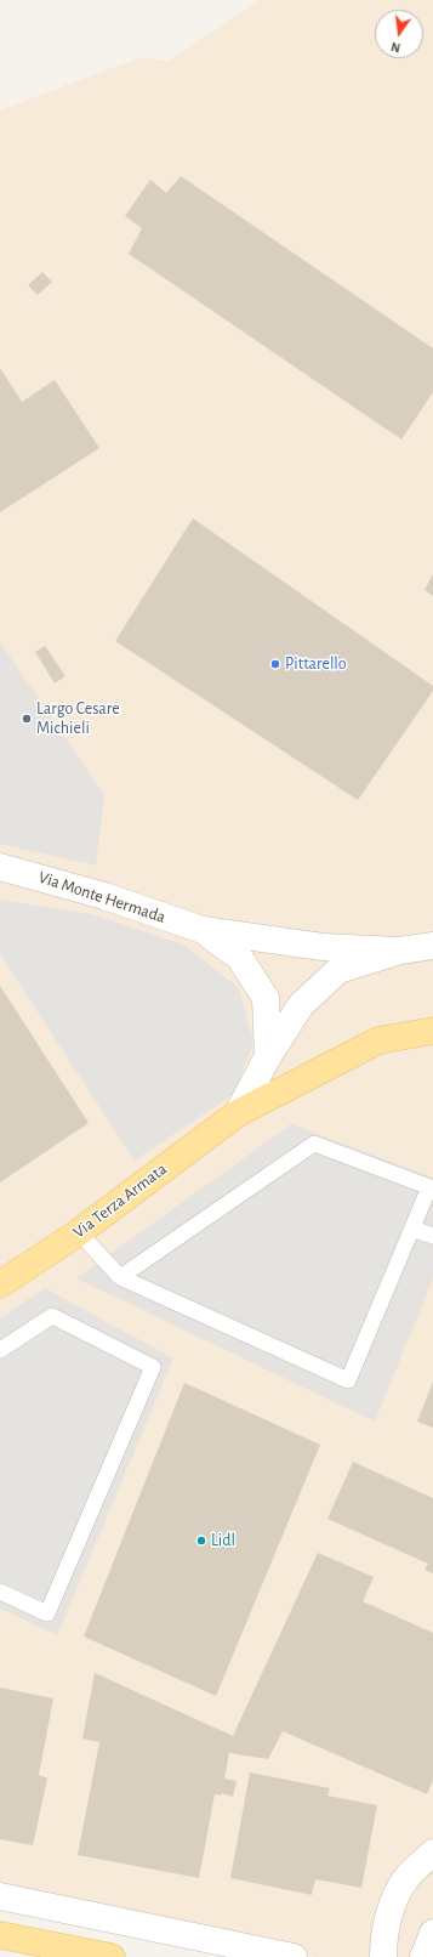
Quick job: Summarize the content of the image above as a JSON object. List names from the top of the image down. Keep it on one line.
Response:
{"streets":{"main road":["Via Terza Armata"],"street":["Via Monte Hermada"]},"crossings":[["Via Monte Hermada","Via Terza Armata"]],"places":["Pittarello","Largo Cesare Michieli","Lidl"],"north":"bottom"}
